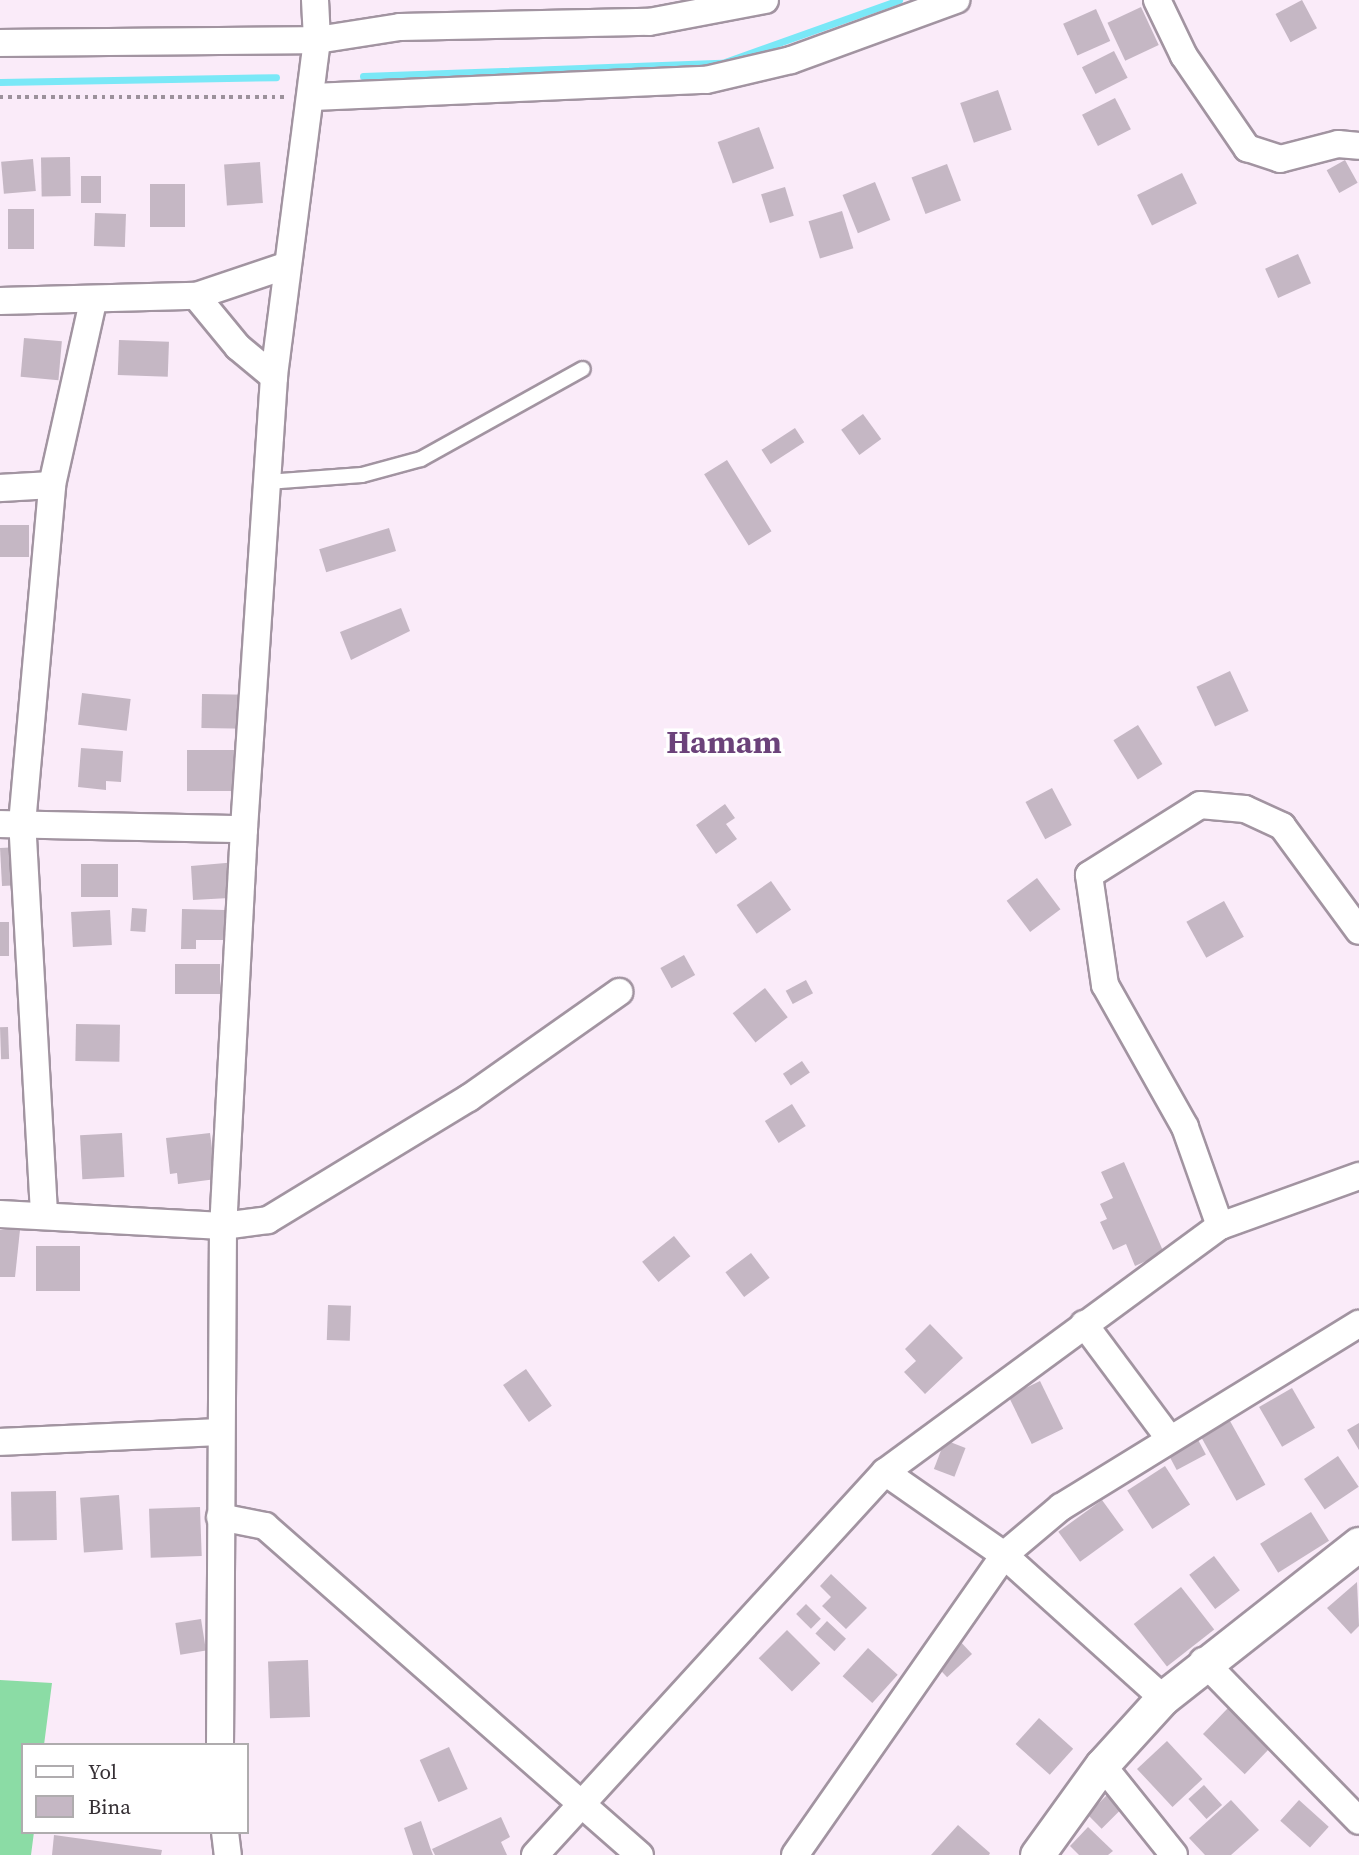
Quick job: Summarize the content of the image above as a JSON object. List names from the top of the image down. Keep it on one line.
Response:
{"districts":["Hamam"],"legend":["Yol","Bina"]}
